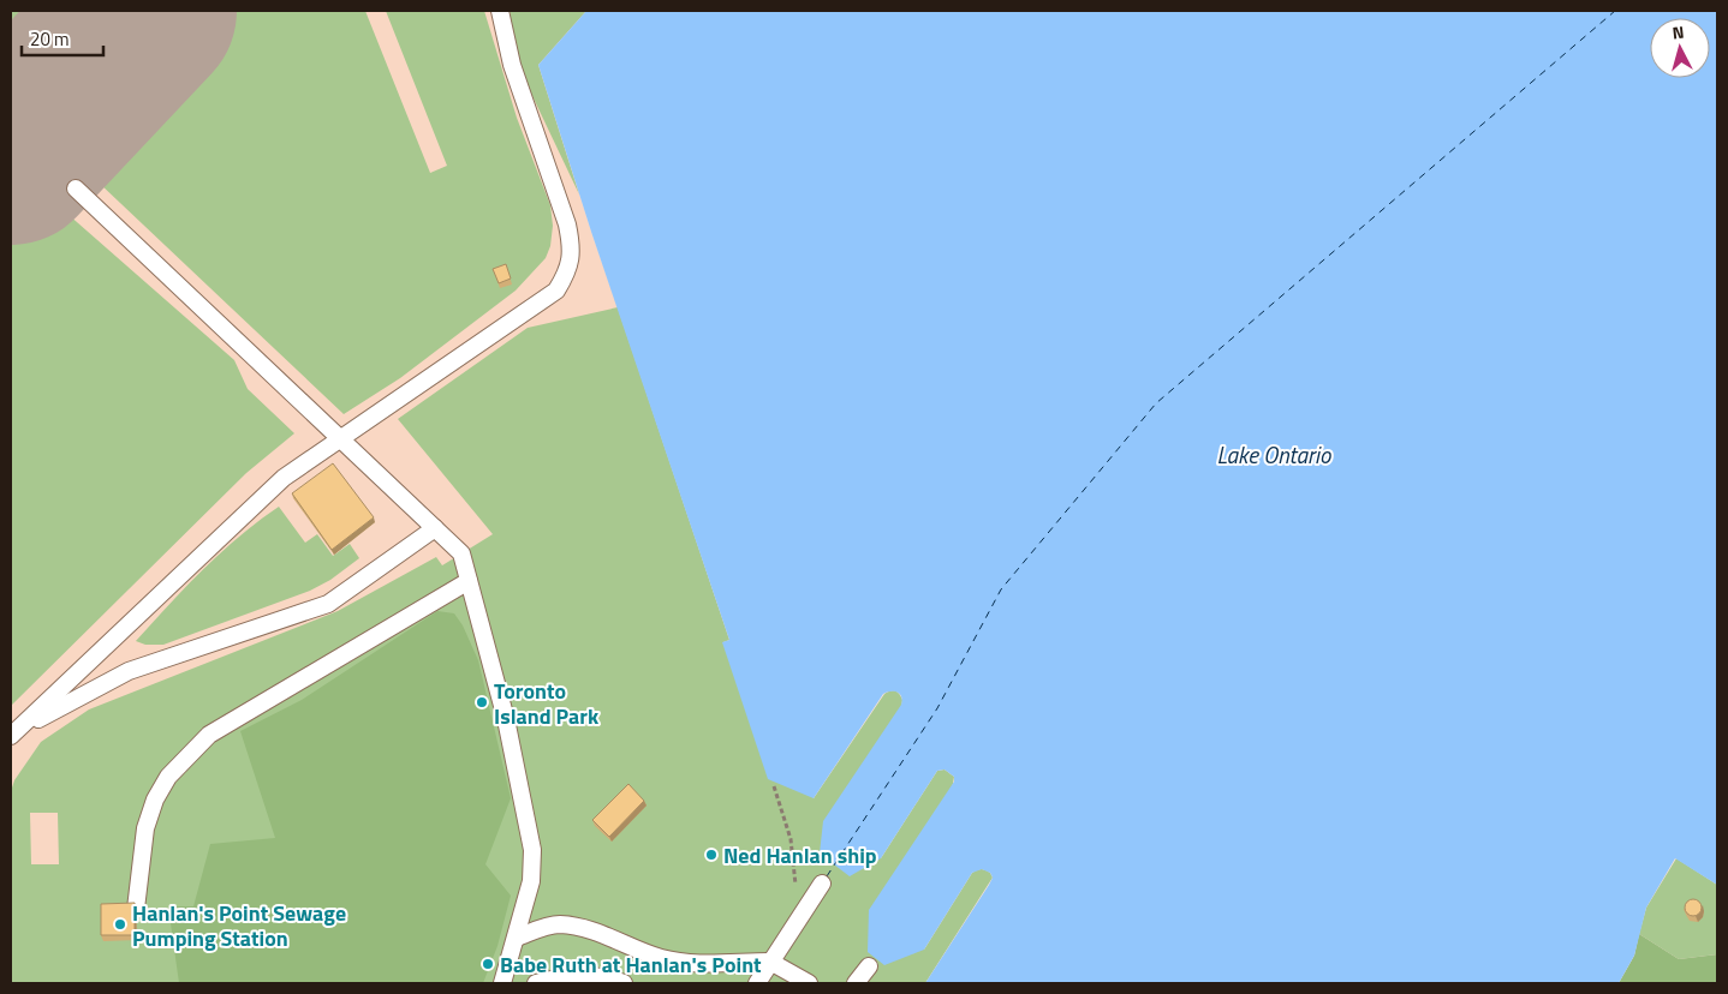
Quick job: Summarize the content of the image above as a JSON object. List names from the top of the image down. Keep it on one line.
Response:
{"water":["Lake Ontario"],"places":["Toronto Island Park","Ned Hanlan ship","Hanlan's Point Sewage Pumping Station","Babe Ruth at Hanlan's Point"],"scale_bar":"20 m","north":"top"}
